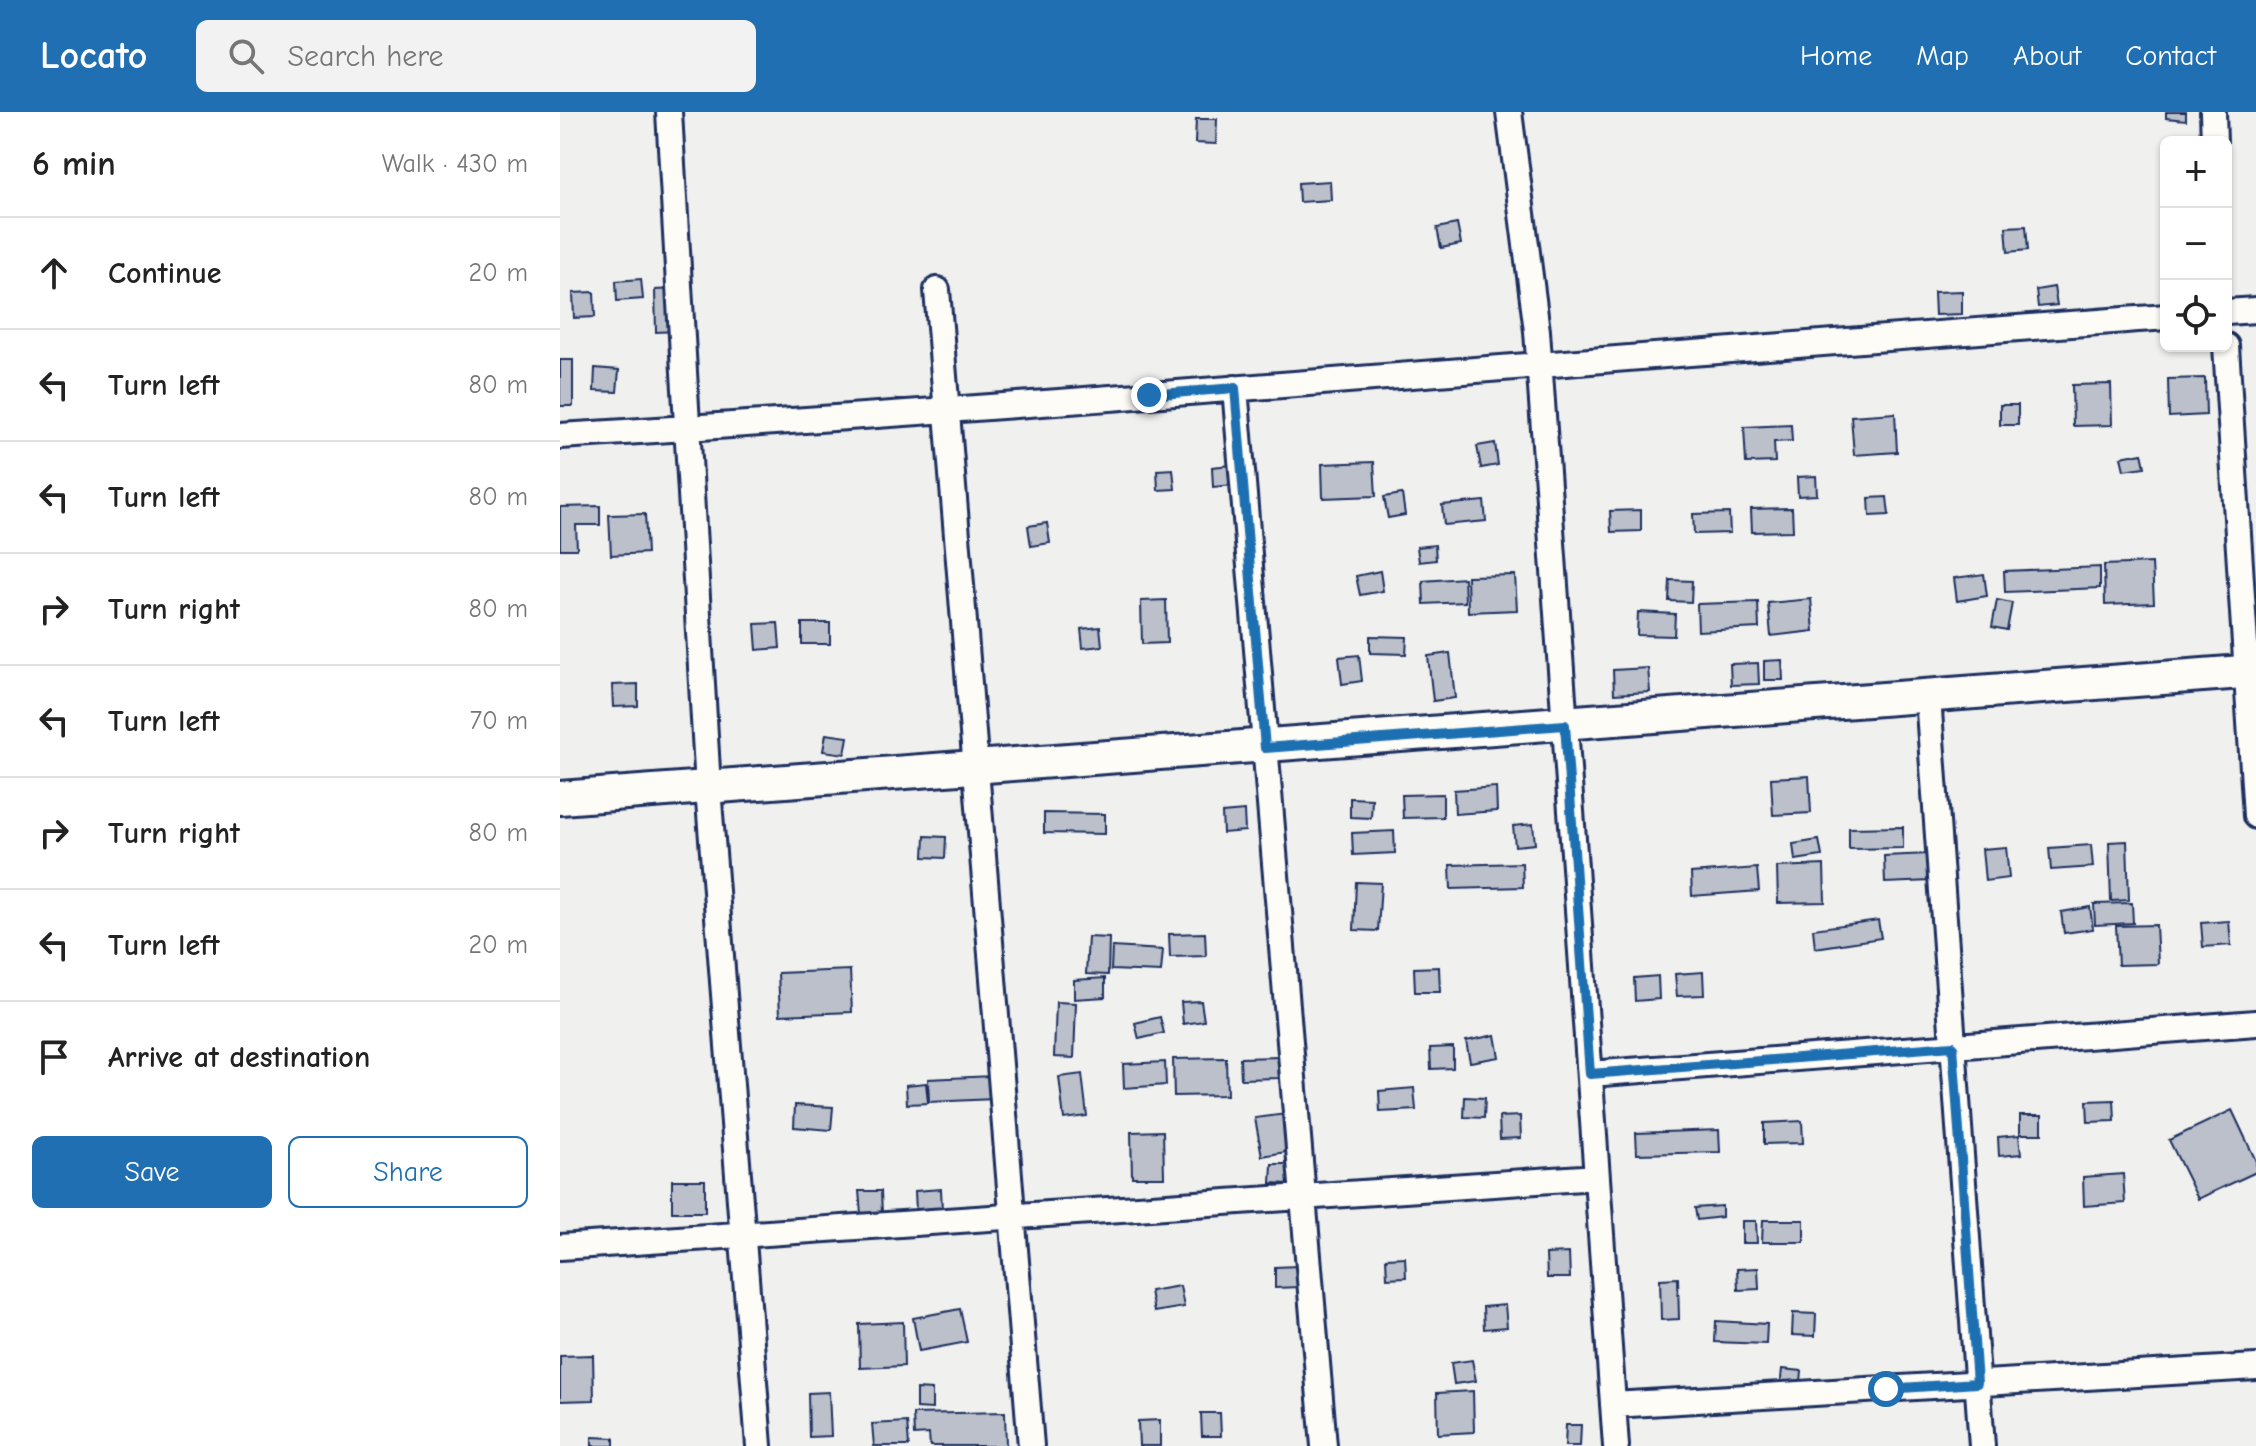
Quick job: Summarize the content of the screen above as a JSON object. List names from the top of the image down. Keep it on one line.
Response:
{"page":{"header":"Locato","search":"Search here","nav":["Home","Map","About","Contact"],"heading":["6 min","Walk · 430 m"],"map_buttons":["+","−"],"list":[["Continue","20 m"],["Turn left","80 m"],["Turn left","80 m"],["Turn right","80 m"],["Turn left","70 m"],["Turn right","80 m"],["Turn left","20 m"],"Arrive at destination"],"buttons":["Save","Share"]}}
